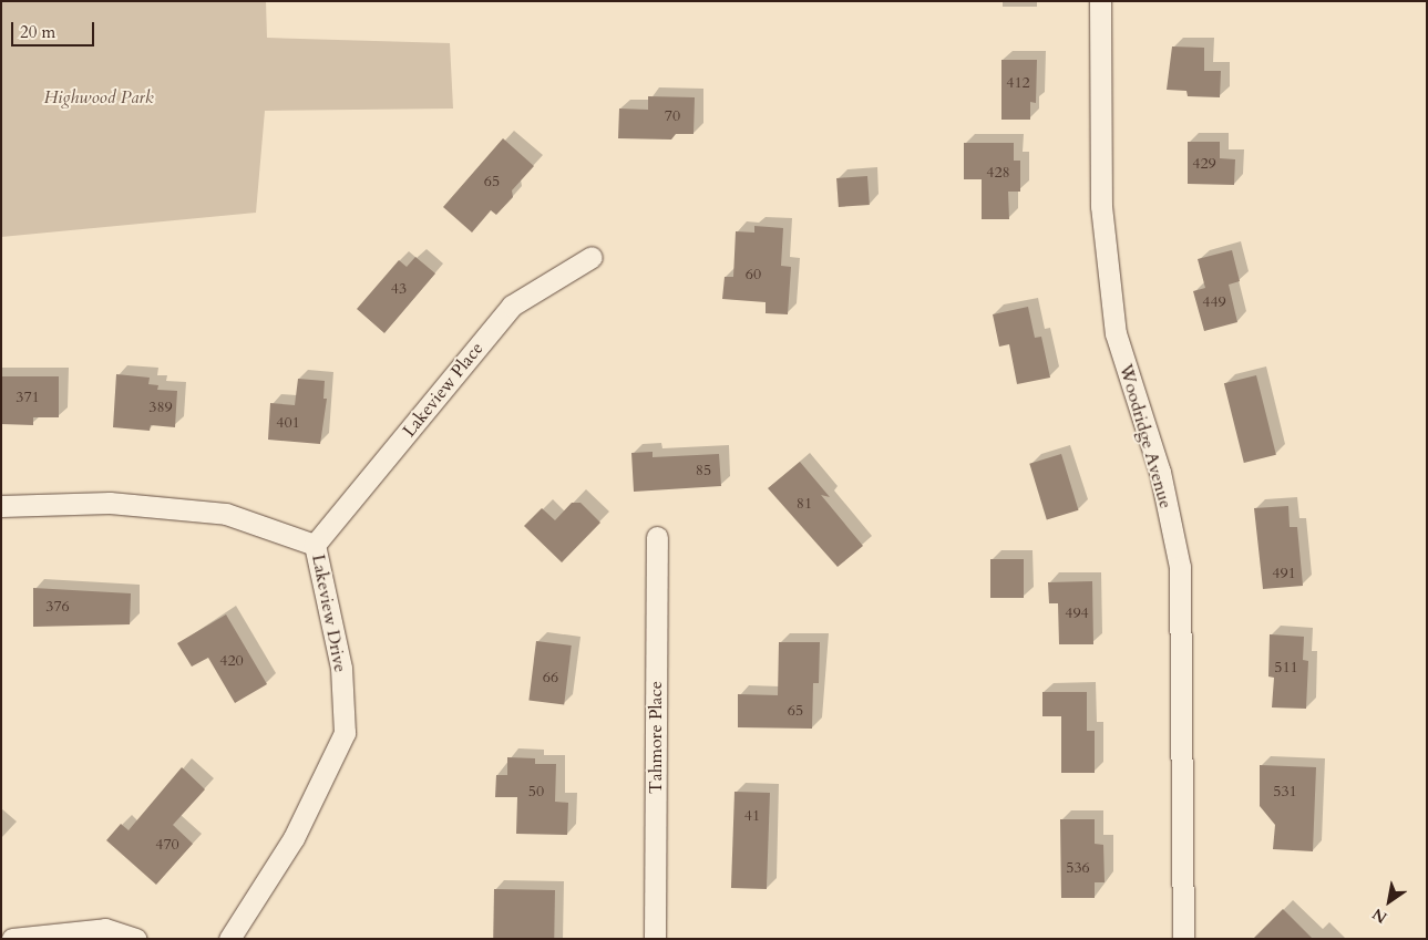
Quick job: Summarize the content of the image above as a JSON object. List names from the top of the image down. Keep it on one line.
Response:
{"streets":{"street":["Lakeview Place","Woodridge Avenue","Lakeview Drive","Tahmore Place"]},"crossings":[["Lakeview Place","Lakeview Drive"]],"parks":["Highwood Park"],"house_numbers":["412","70","429","428","65","60","43","449","371","389","401","85","81","491","376","494","420","511","66","65","50","531","41","470","536"],"scale_bar":"20 m","north":"bottom left"}
